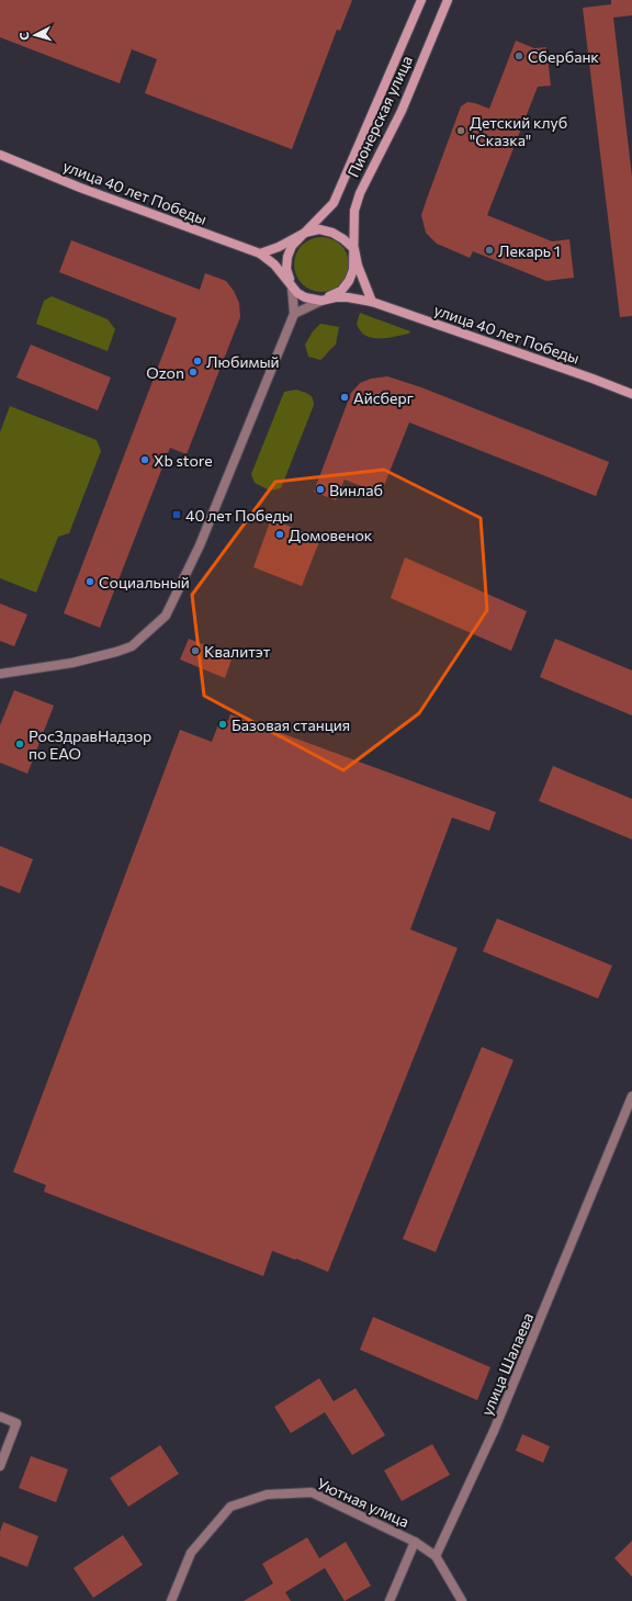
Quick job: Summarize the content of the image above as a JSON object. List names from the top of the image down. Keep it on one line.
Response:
{"streets":{"main road":["Пионерская улица","улица 40 лет Победы"],"street":["улица Шалаева","Уютная улица"]},"crossings":[["Пионерская улица","улица 40 лет Победы"]],"places":{"other":["Сбербанк","Детский клуб \"Сказка\"","Лекарь 1","Любимый","Ozon","Айсберг","Xb store","Винлаб","Домовенок","Социальный","Квалитэт","Базовая станция","РосЗдравНадзор по ЕАО"],"transit":["40 лет Победы"]},"north":"left"}
